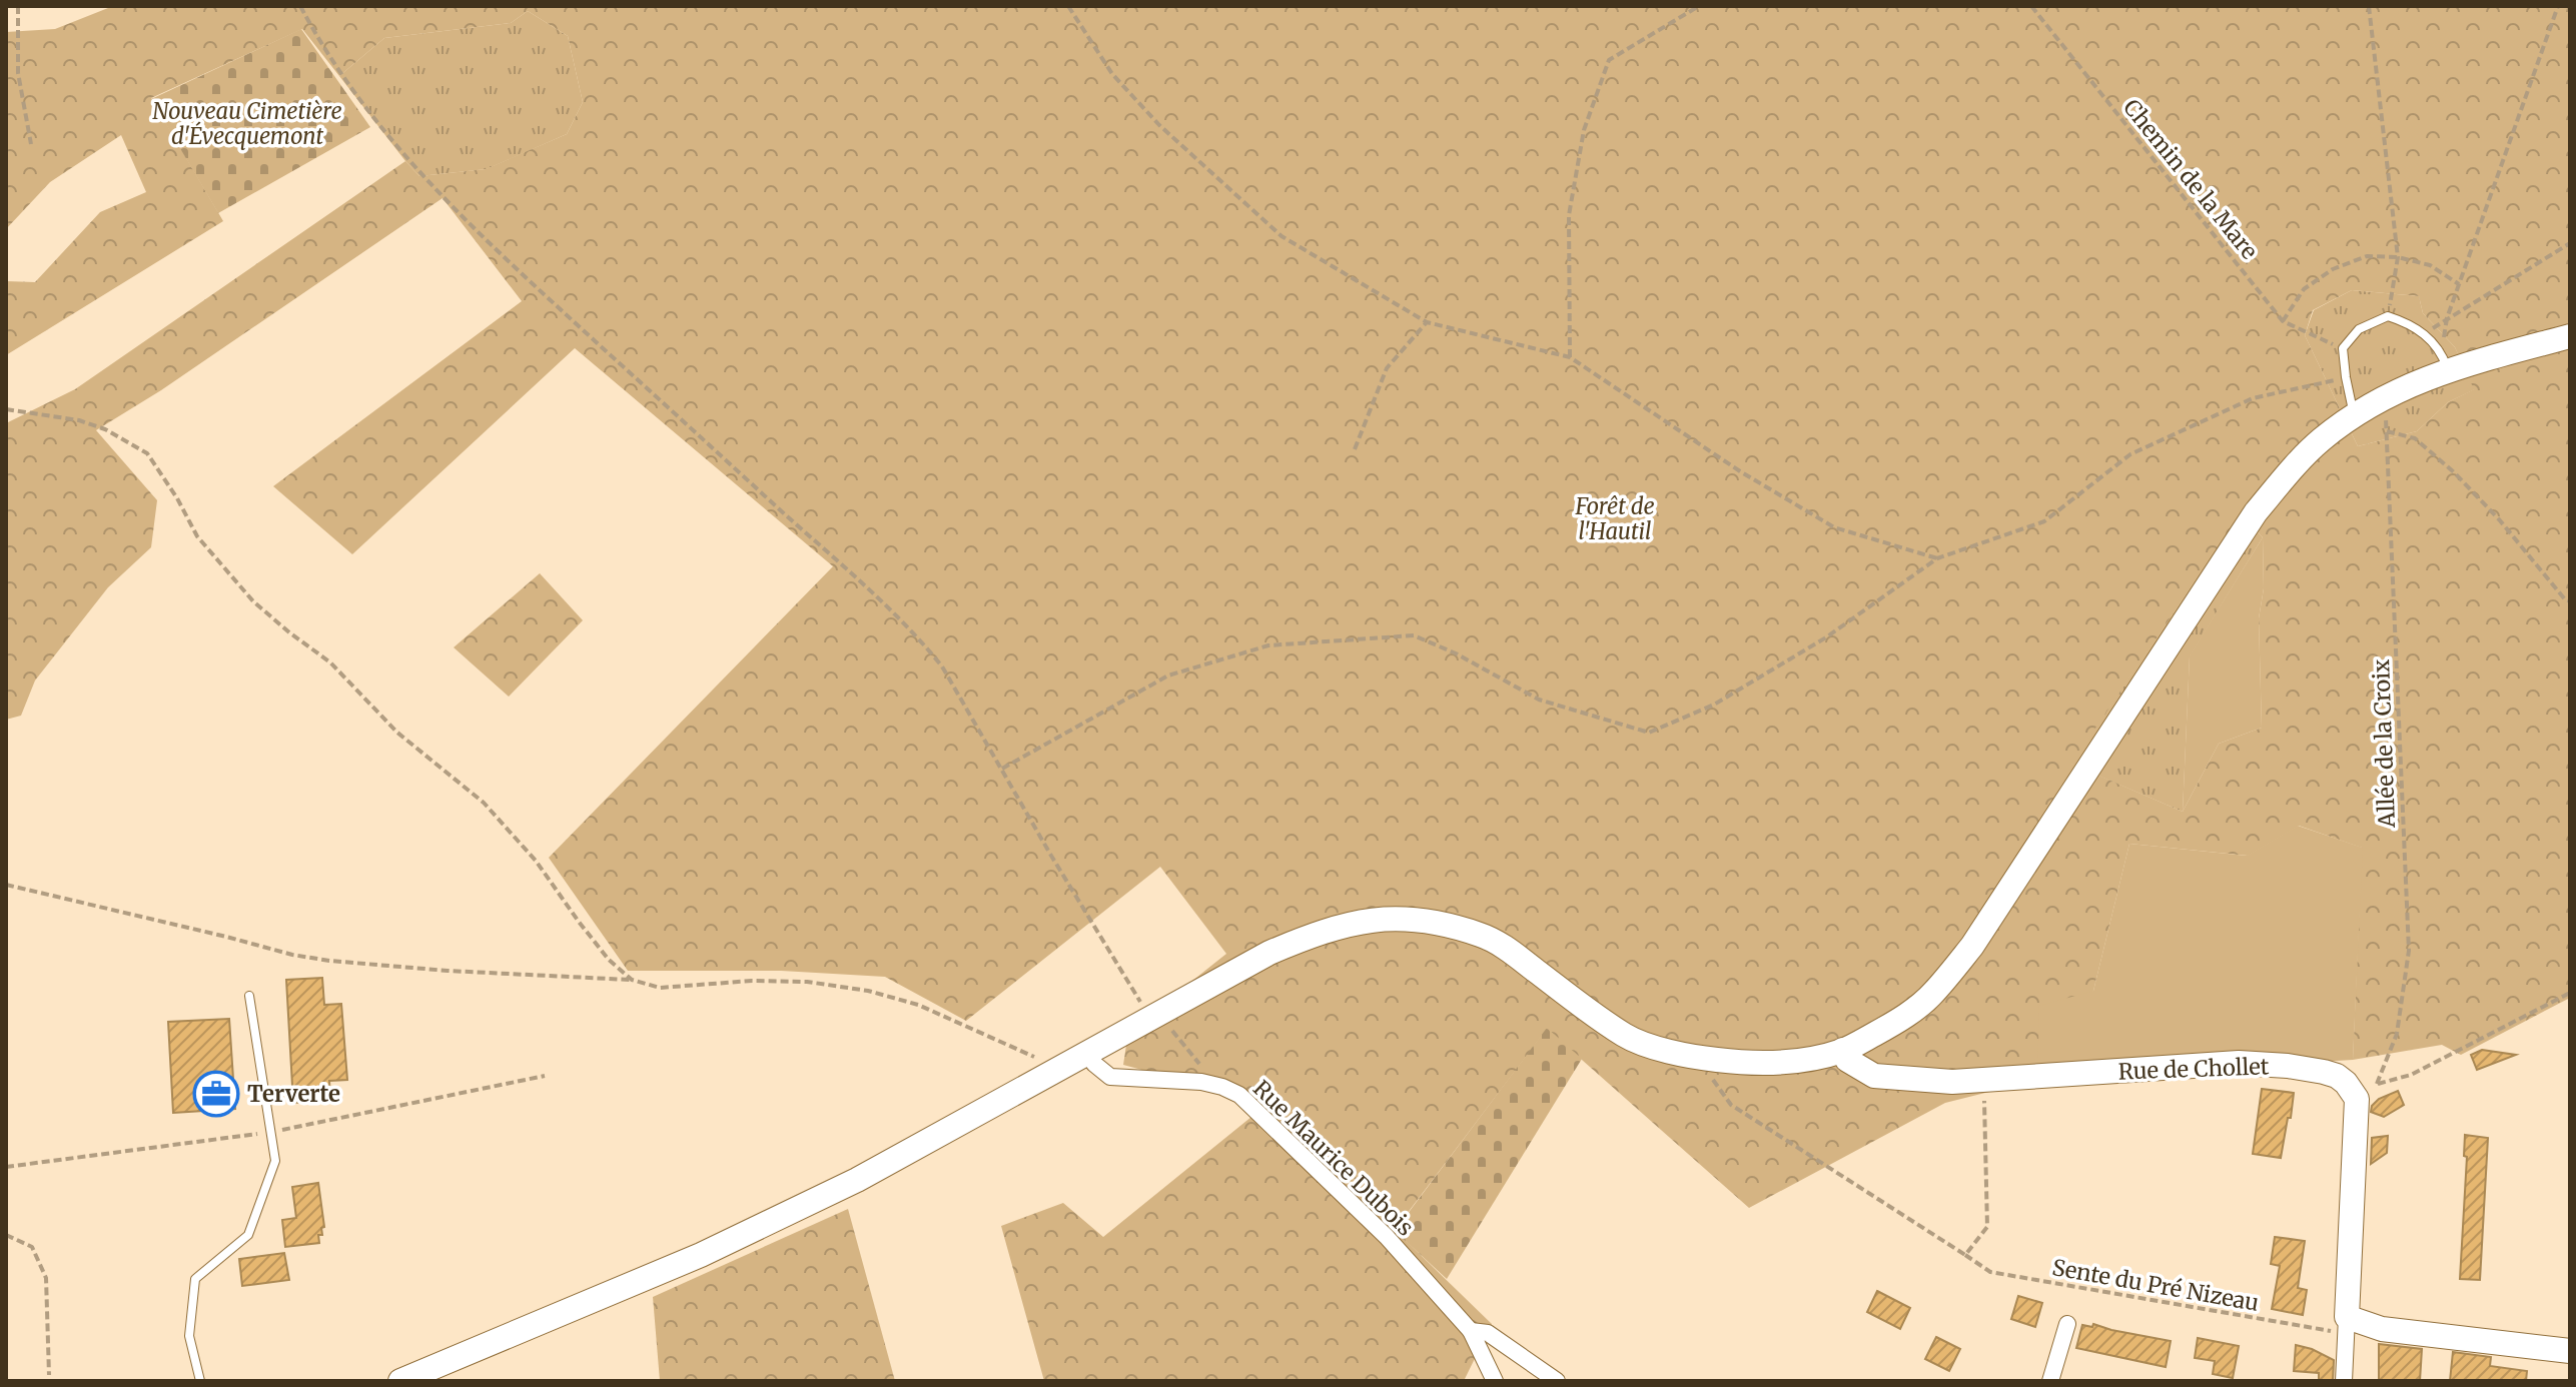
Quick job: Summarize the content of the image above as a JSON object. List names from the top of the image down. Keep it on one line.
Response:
{"streets":{"main road":["Rue de Chollet"],"street":["Rue Maurice Dubois"],"path":["Chemin de la Mare","Allée de la Croix","Sente du Pré Nizeau"]},"crossings":[["Allée de la Croix","Rue de Chollet"]],"parks":["Nouveau Cimetière d'Évecquemont","Forêt de l'Hautil"],"places":{"office":["Terverte"]}}
